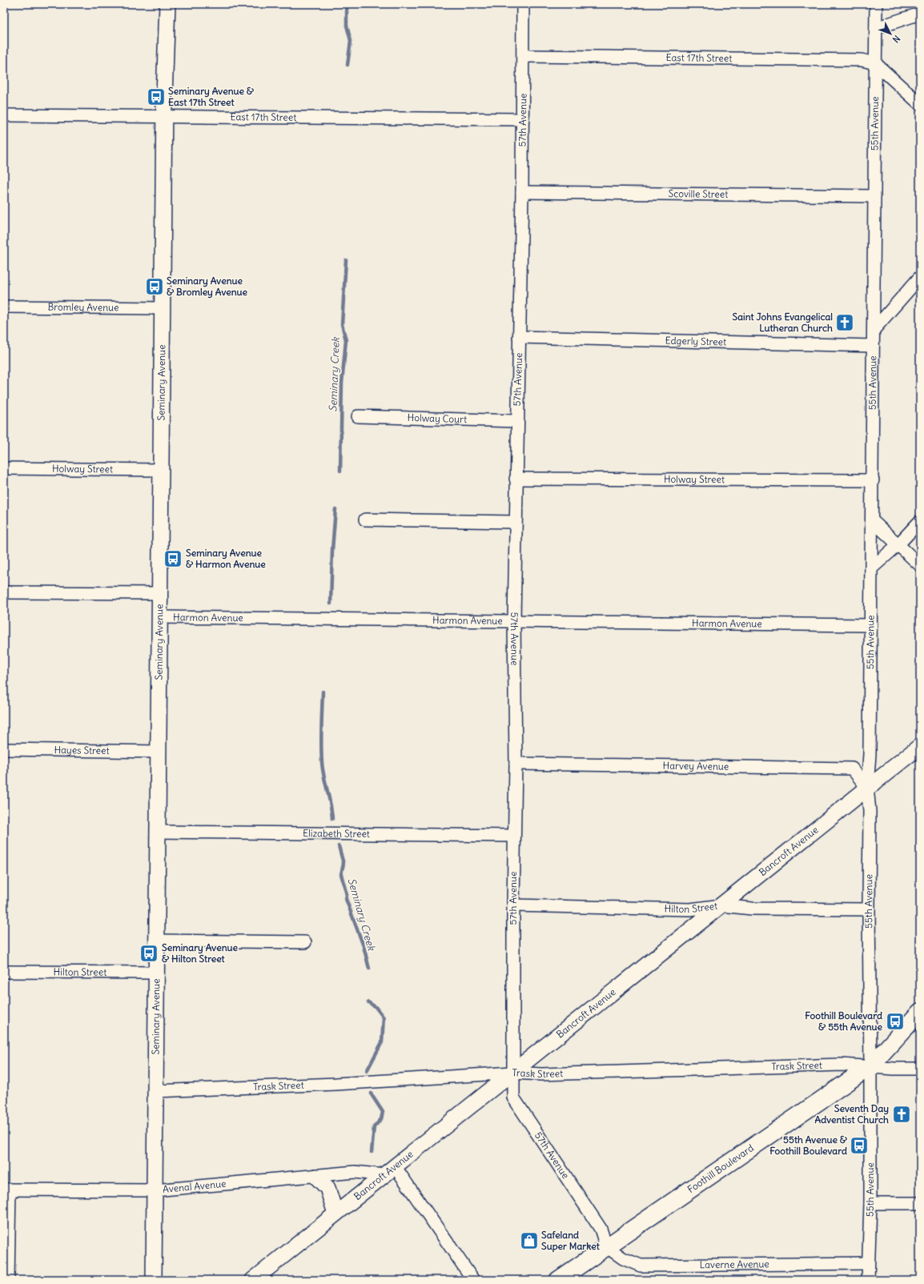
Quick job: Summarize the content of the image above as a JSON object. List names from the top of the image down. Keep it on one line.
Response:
{"streets":{"main road":["Foothill Boulevard"],"street":["East 17th Street","57th Avenue","55th Avenue","Scoville Street","Bromley Avenue","Edgerly Street","Seminary Avenue","Holway Court","Holway Street","Harmon Avenue","Hayes Street","Harvey Avenue","Elizabeth Street","Bancroft Avenue","Hilton Street","Trask Street","Avenal Avenue","Laverne Avenue"]},"crossings":[["East 17th Street","57th Avenue"],["East 17th Street","55th Avenue"],["East 17th Street","Seminary Avenue"],["57th Avenue","Scoville Street"],["57th Avenue","Edgerly Street"],["57th Avenue","Holway Court"],["57th Avenue","Holway Street"],["57th Avenue","Harmon Avenue"],["57th Avenue","Harvey Avenue"],["57th Avenue","Elizabeth Street"],["57th Avenue","Bancroft Avenue"],["57th Avenue","Hilton Street"],["57th Avenue","Trask Street"],["57th Avenue","Foothill Boulevard"],["57th Avenue","Laverne Avenue"],["55th Avenue","Scoville Street"],["55th Avenue","Edgerly Street"],["55th Avenue","Holway Street"],["55th Avenue","Harmon Avenue"],["55th Avenue","Harvey Avenue"],["55th Avenue","Bancroft Avenue"],["55th Avenue","Hilton Street"],["55th Avenue","Trask Street"],["55th Avenue","Foothill Boulevard"],["55th Avenue","Laverne Avenue"],["Bromley Avenue","Seminary Avenue"],["Seminary Avenue","Holway Street"],["Seminary Avenue","Harmon Avenue"],["Seminary Avenue","Hayes Street"],["Seminary Avenue","Elizabeth Street"],["Seminary Avenue","Hilton Street"],["Seminary Avenue","Trask Street"],["Seminary Avenue","Avenal Avenue"],["Harvey Avenue","Bancroft Avenue"],["Bancroft Avenue","Hilton Street"],["Bancroft Avenue","Trask Street"],["Bancroft Avenue","Avenal Avenue"],["Trask Street","Foothill Boulevard"],["Foothill Boulevard","Laverne Avenue"]],"water":["Seminary Creek"],"places":{"bus stop":["Seminary Avenue & East 17th Street","Seminary Avenue & Bromley Avenue","Seminary Avenue & Harmon Avenue","Seminary Avenue & Hilton Street","Foothill Boulevard & 55th Avenue","55th Avenue & Foothill Boulevard"],"church":["Saint Johns Evangelical Lutheran Church","Seventh Day Adventist Church"],"shop":["Safeland Super Market"]},"north":"bottom right"}
